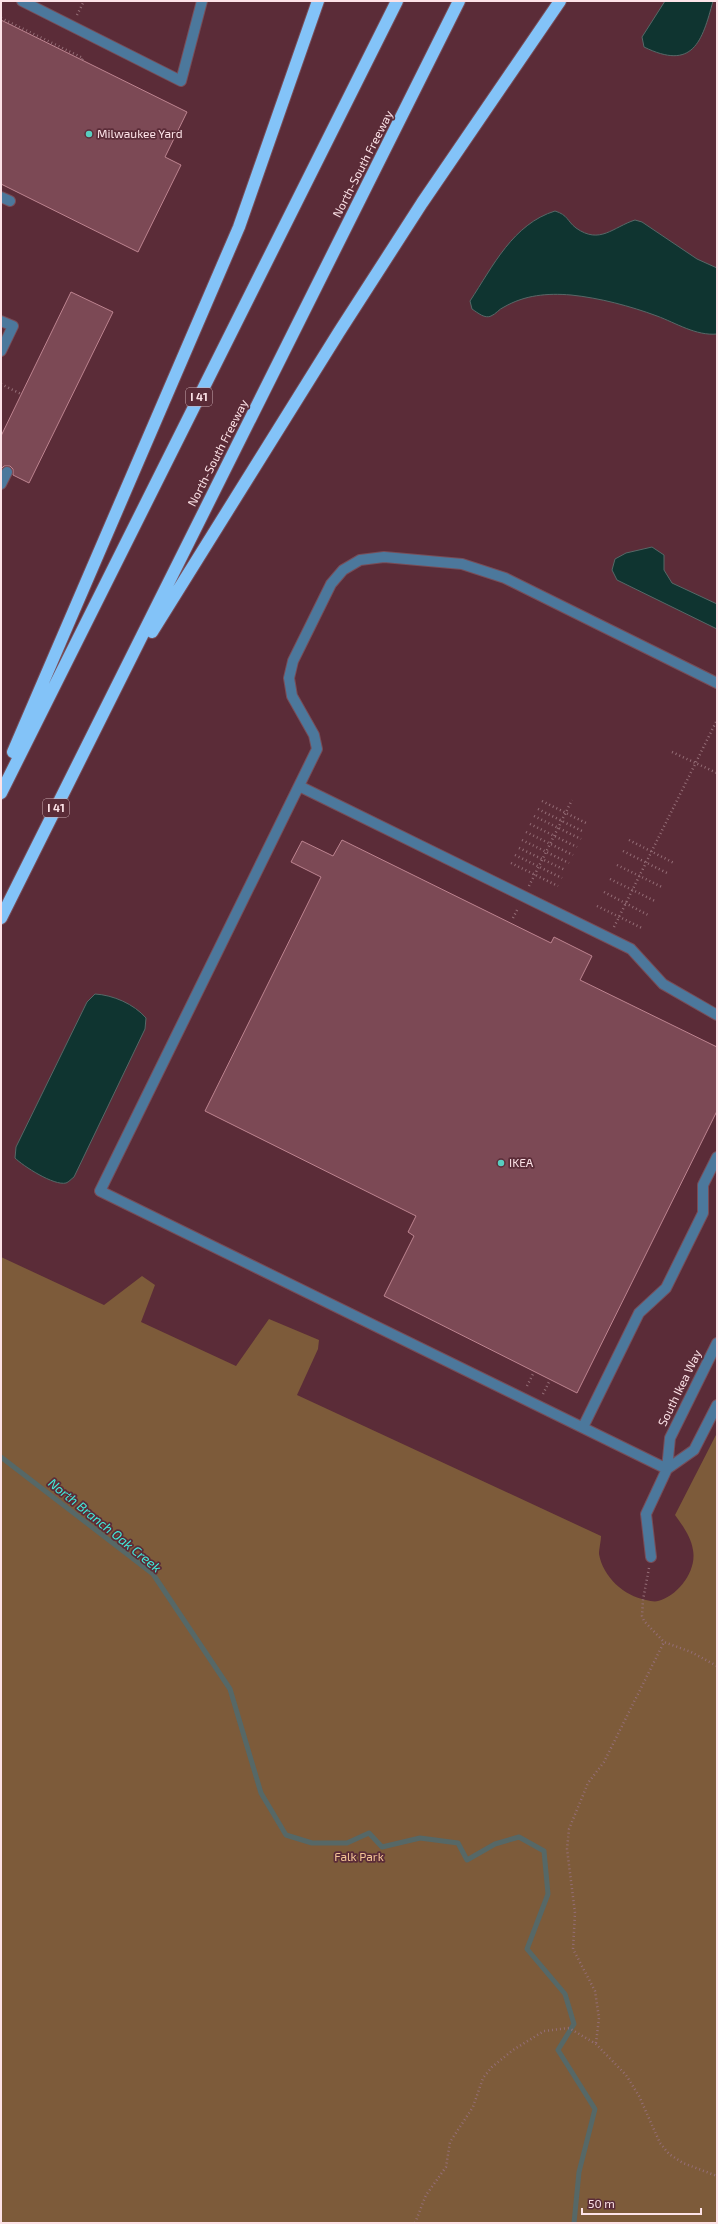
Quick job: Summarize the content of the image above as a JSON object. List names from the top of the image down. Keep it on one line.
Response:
{"streets":{"highway":["North-South Freeway","I 41"],"street":["South Ikea Way"]},"water":["North Branch Oak Creek"],"parks":["Falk Park"],"places":["Milwaukee Yard","IKEA"],"scale_bar":"50 m"}
